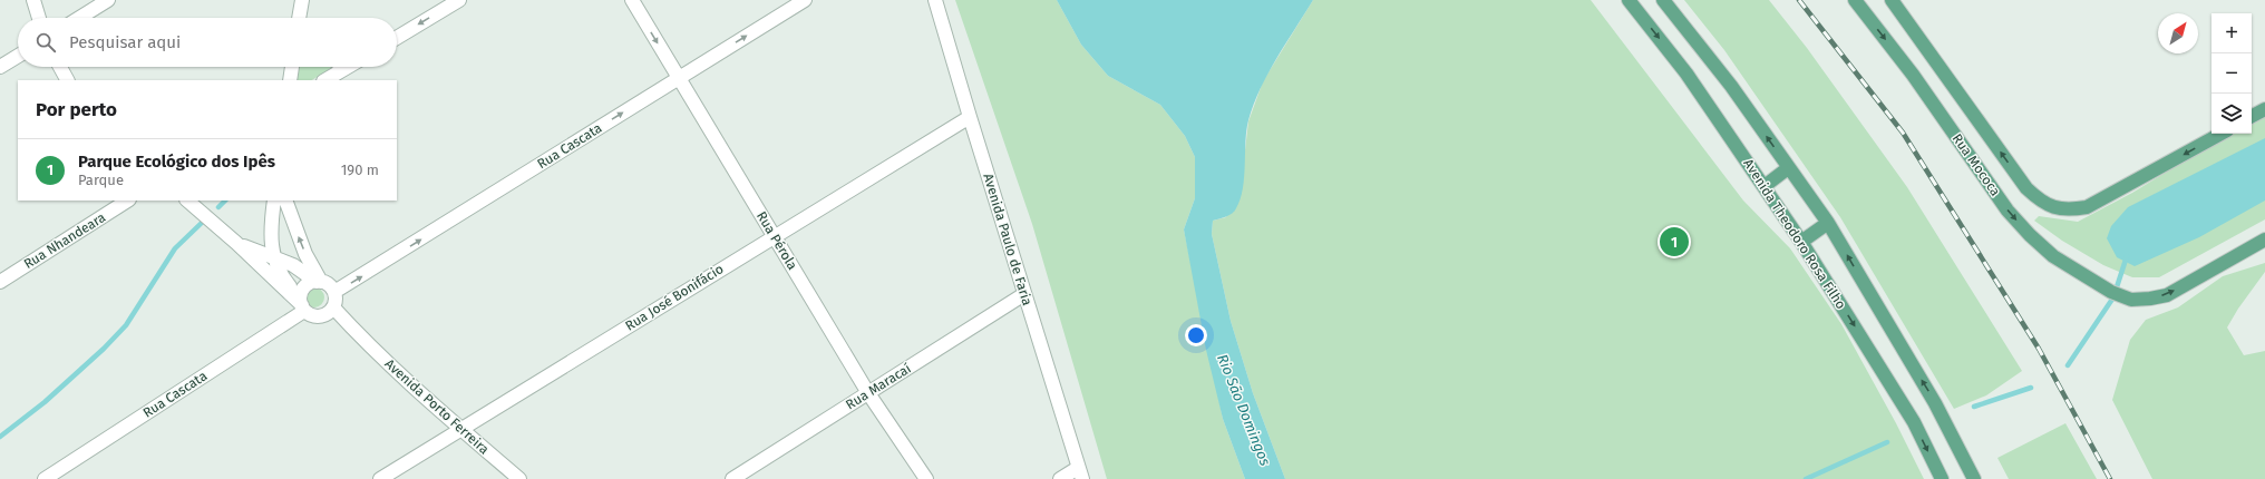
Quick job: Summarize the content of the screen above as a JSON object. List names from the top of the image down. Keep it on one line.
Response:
{"streets":{"main road":["Rua Mococa","Avenida Theodoro Rosa Filho"],"street":["Rua Cascata","Avenida Paulo de Faria","Rua Nhandeara","Rua Pérola","Rua José Bonifácio","Rua Maracaí","Avenida Porto Ferreira"]},"crossings":[["Rua Cascata","Rua Pérola"],["Rua Cascata","Avenida Porto Ferreira"],["Avenida Paulo de Faria","Rua José Bonifácio"],["Avenida Paulo de Faria","Rua Maracaí"],["Rua Pérola","Rua José Bonifácio"],["Rua Pérola","Rua Maracaí"],["Rua José Bonifácio","Avenida Porto Ferreira"]],"one_way":["Rua Cascata"],"water":["Rio São Domingos"],"north":"top right","page":{"map_buttons":["+","−"],"search":"Pesquisar aqui","heading":"Por perto","list":[{"mark":"1","name":"Parque Ecológico dos Ipês","note":"Parque","value":"190 m"}],"pins":"1"}}
